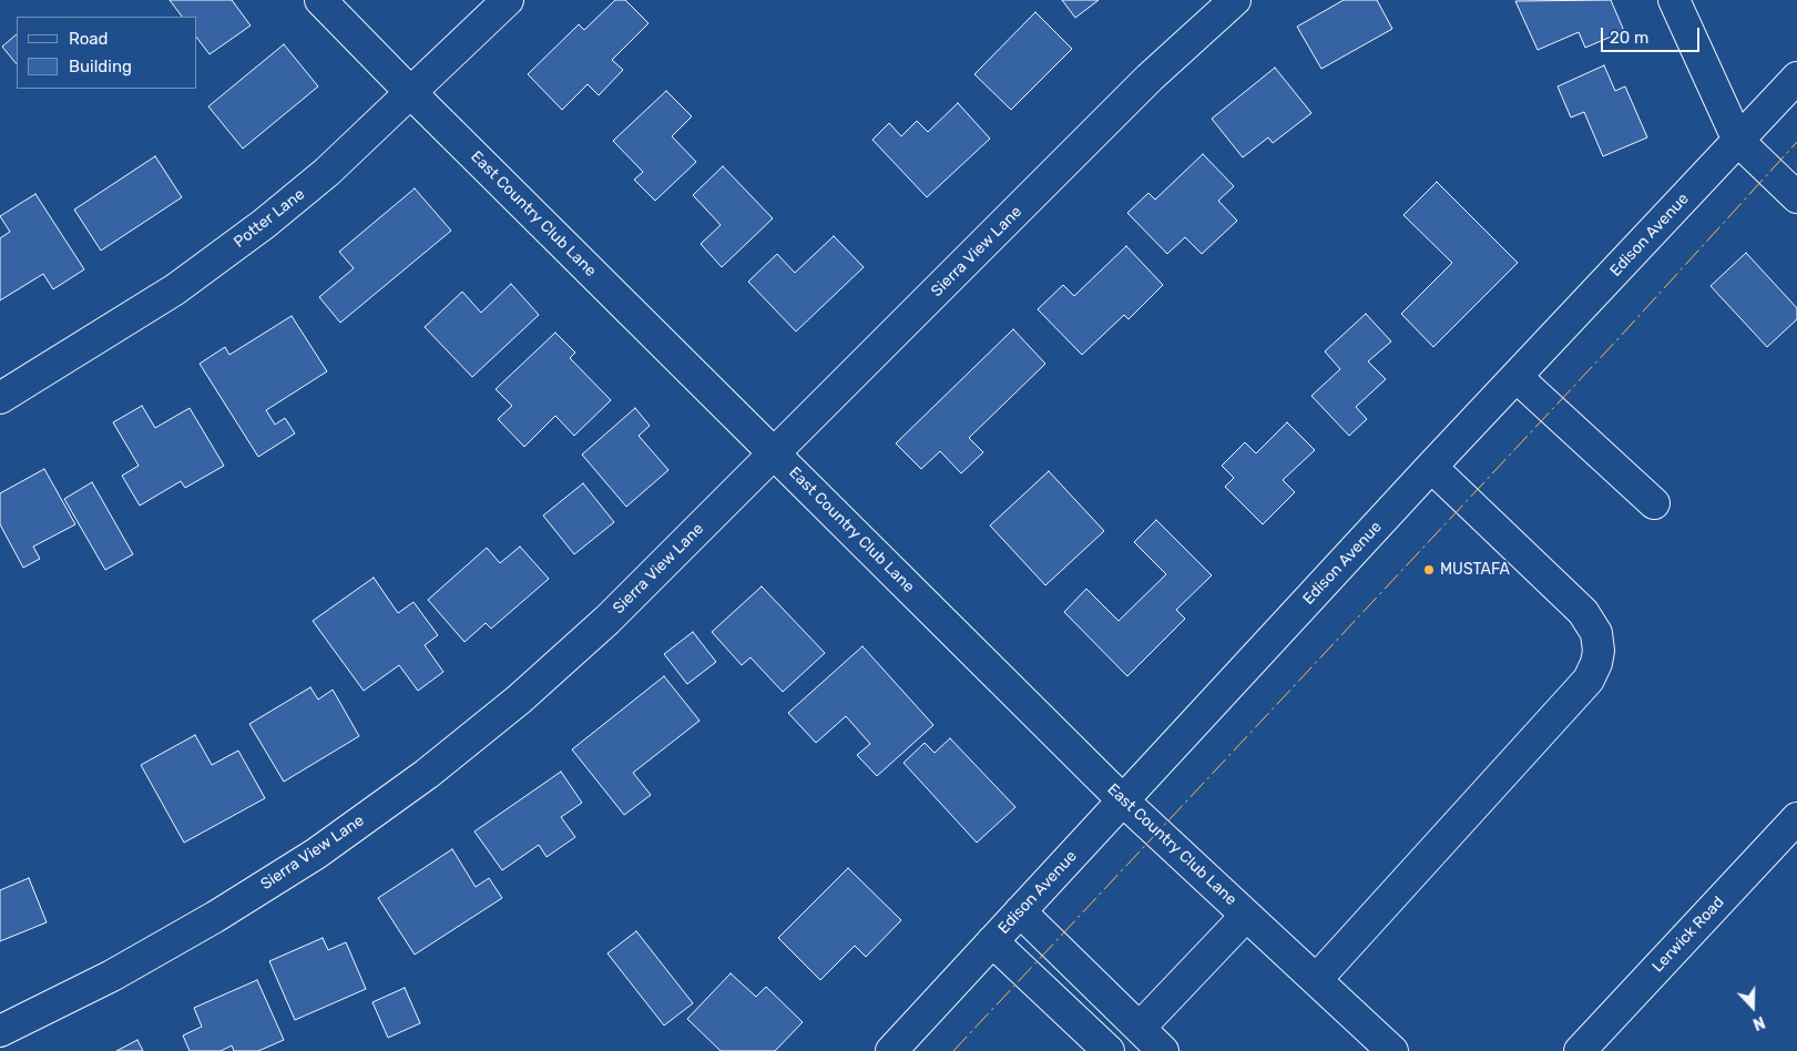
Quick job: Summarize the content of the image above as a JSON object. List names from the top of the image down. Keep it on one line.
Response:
{"streets":{"street":["East Country Club Lane","Potter Lane","Edison Avenue","Sierra View Lane","Lerwick Road"]},"crossings":[["East Country Club Lane","Potter Lane"],["East Country Club Lane","Edison Avenue"],["East Country Club Lane","Sierra View Lane"]],"places":["MUSTAFA"],"legend":["Road","Building"],"scale_bar":"20 m","north":"bottom"}
